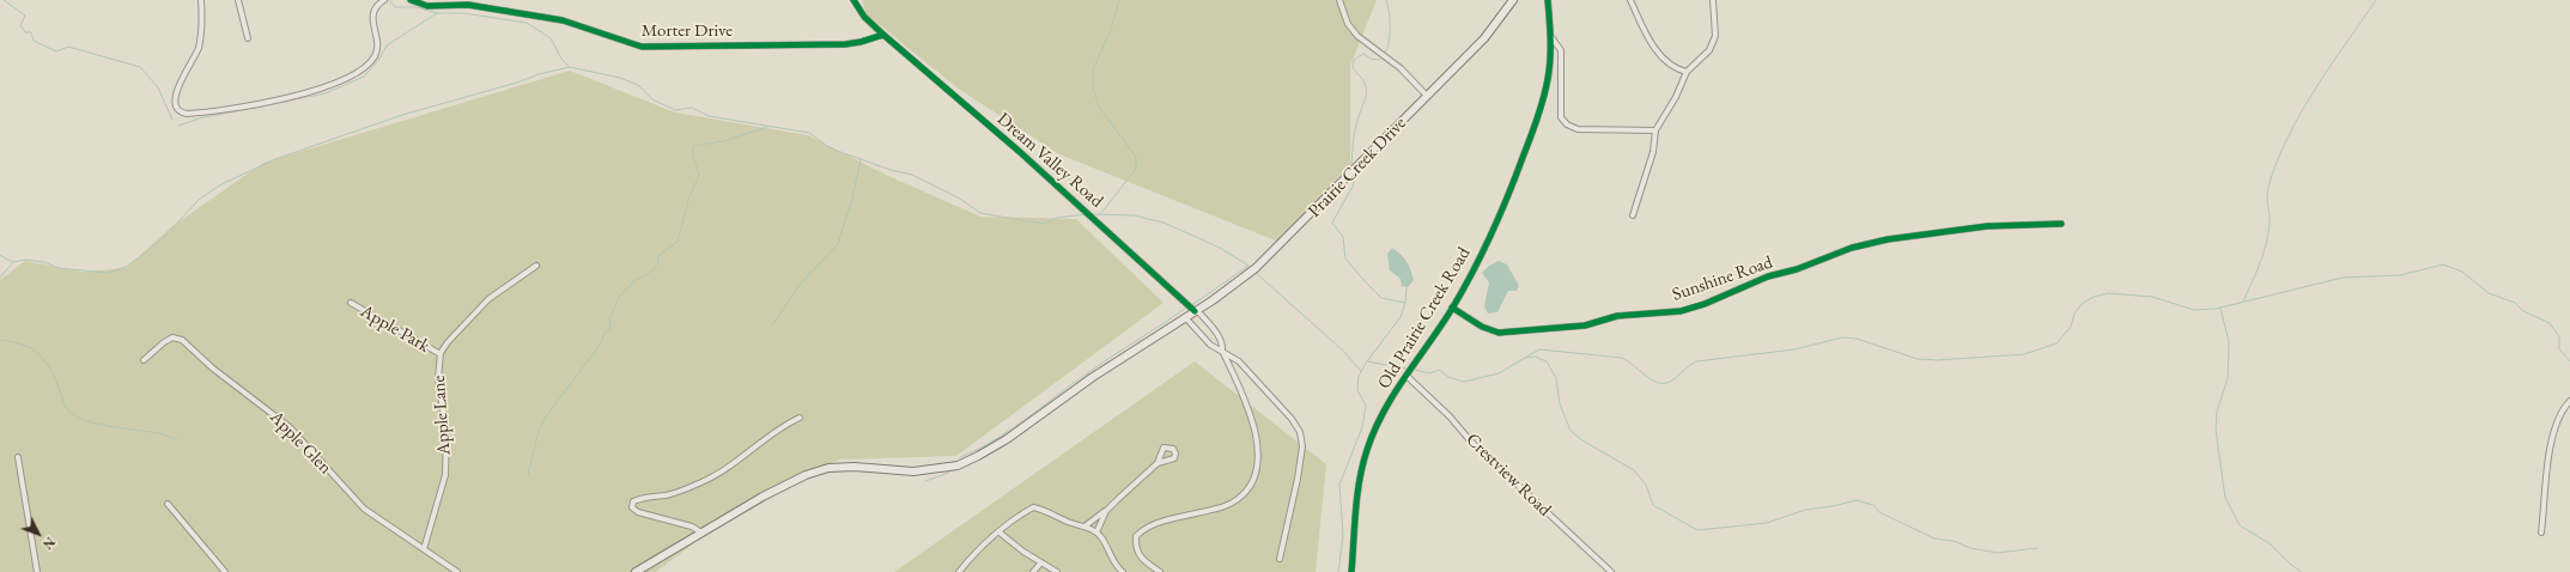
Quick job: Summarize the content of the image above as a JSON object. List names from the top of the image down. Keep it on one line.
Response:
{"streets":{"main road":["Prairie Creek Drive"],"street":["Morter Drive","Dream Valley Road","Sunshine Road","Old Prairie Creek Road","Apple Park","Apple Lane","Apple Glen","Crestview Road"]},"crossings":[["Morter Drive","Dream Valley Road"],["Dream Valley Road","Prairie Creek Drive"],["Sunshine Road","Old Prairie Creek Road"],["Old Prairie Creek Road","Crestview Road"],["Apple Park","Apple Lane"],["Apple Lane","Apple Glen"]],"north":"bottom right"}
